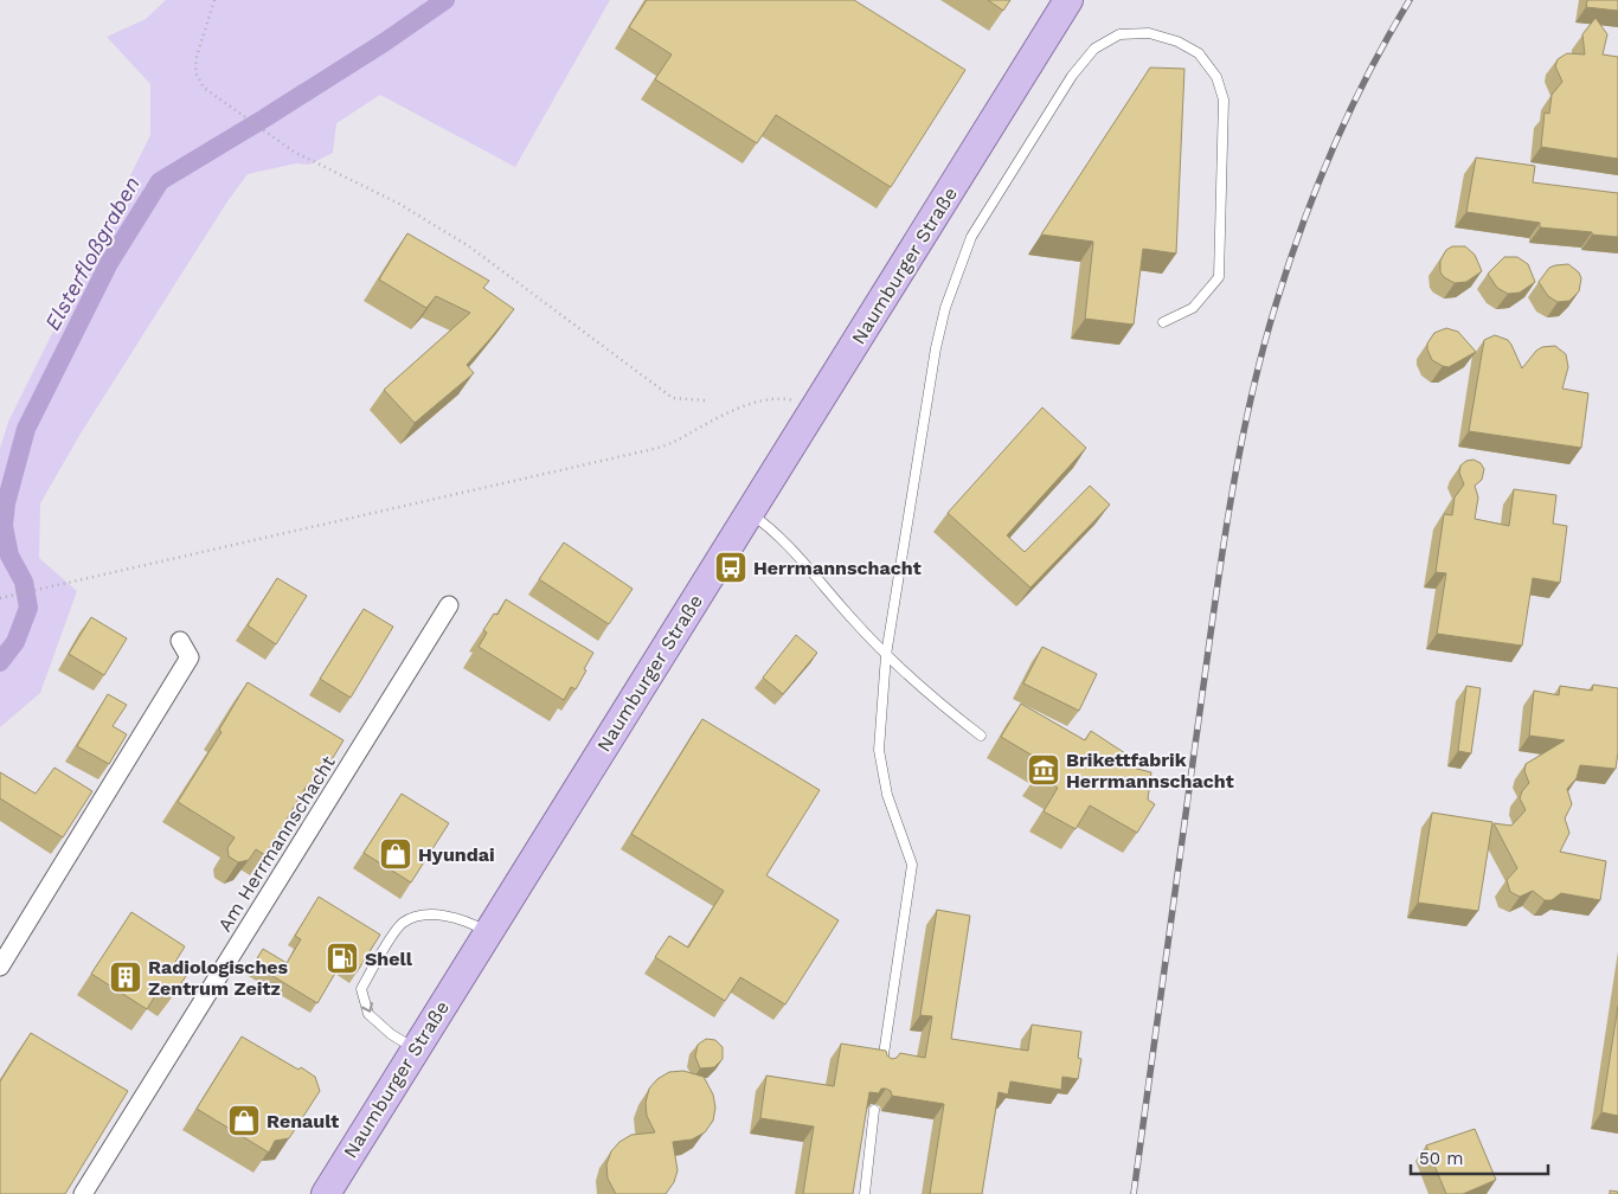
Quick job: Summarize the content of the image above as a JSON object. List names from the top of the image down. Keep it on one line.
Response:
{"streets":{"main road":["Naumburger Straße"],"street":["Am Herrmannschacht"]},"water":["Elsterfloßgraben"],"places":{"bus stop":["Herrmannschacht"],"museum":["Brikettfabrik Herrmannschacht"],"shop":["Hyundai","Renault"],"fuel station":["Shell"],"building":["Radiologisches Zentrum Zeitz"]},"scale_bar":"50 m"}
